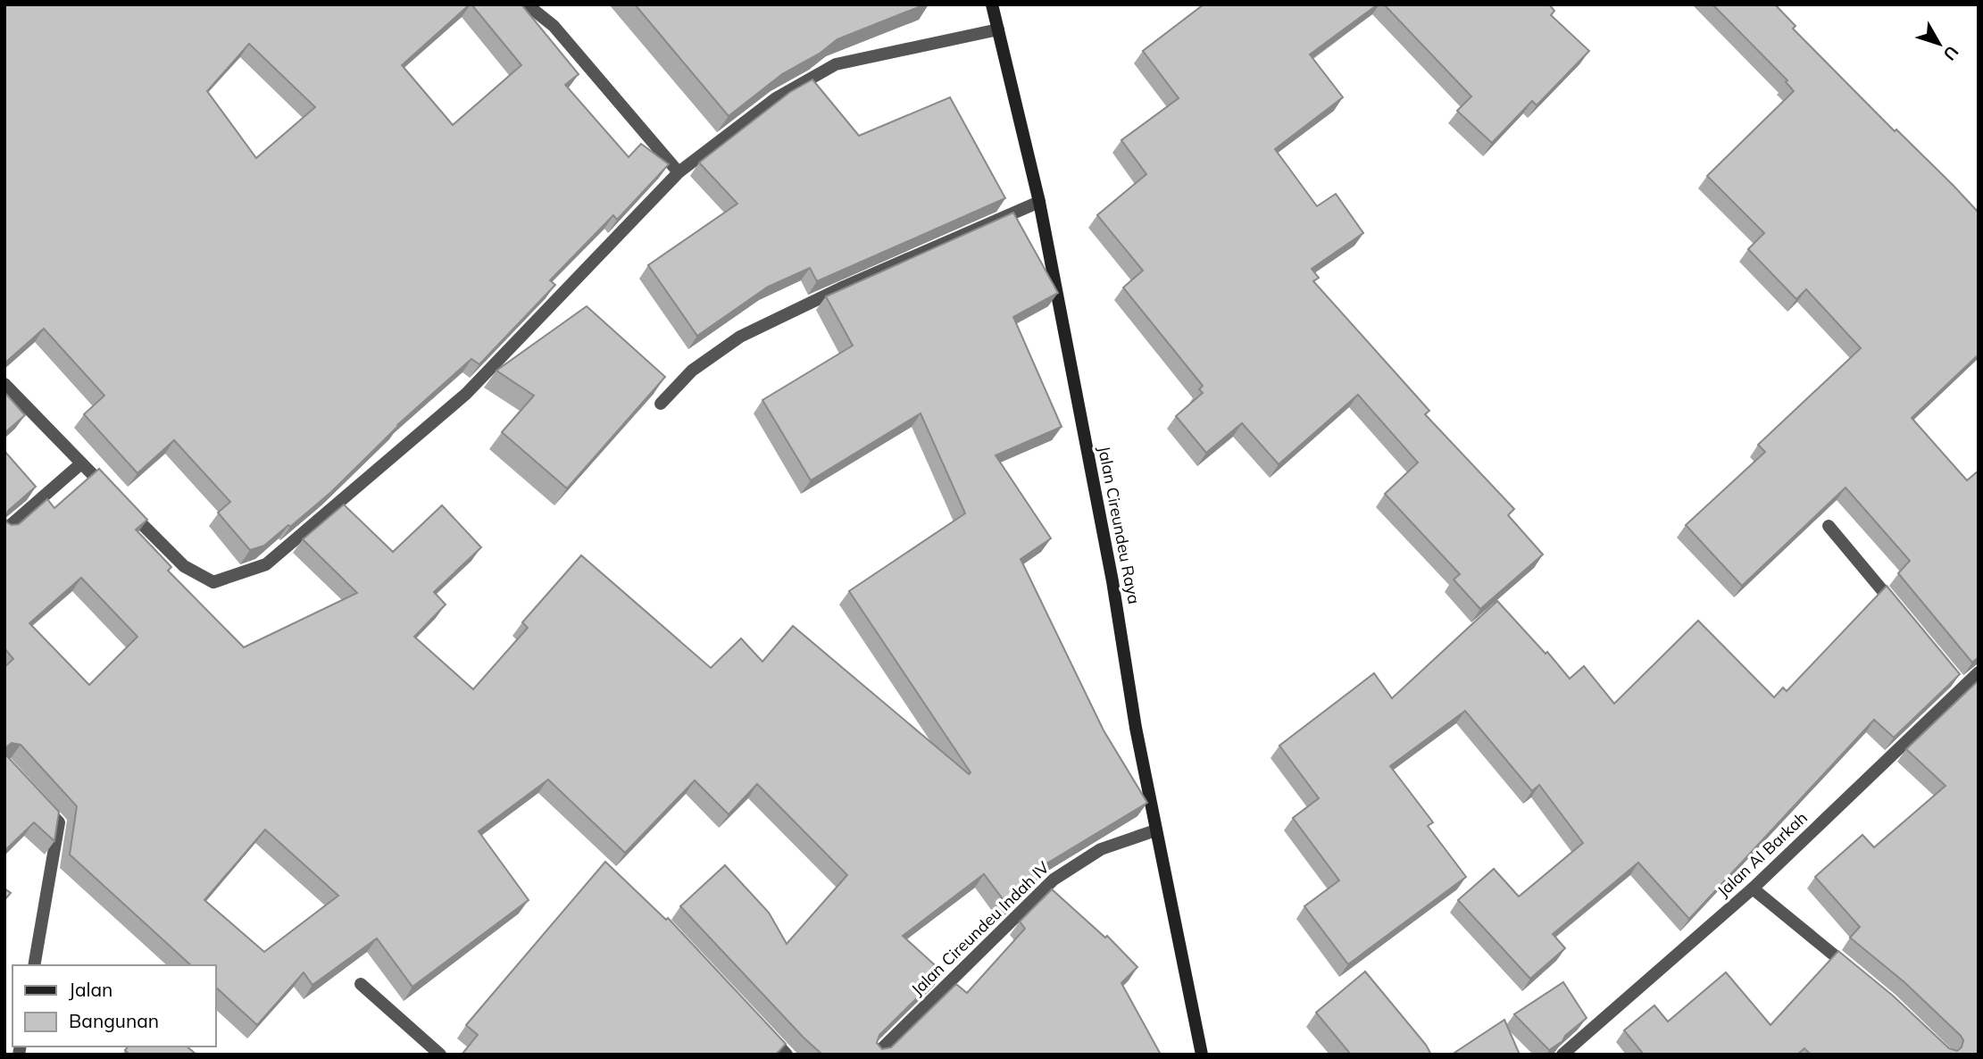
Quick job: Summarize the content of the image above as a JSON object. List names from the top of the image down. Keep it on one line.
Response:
{"streets":{"main road":["Jalan Cireundeu Raya"],"street":["Jalan Al Barkah","Jalan Cireundeu Indah IV"]},"crossings":[["Jalan Cireundeu Raya","Jalan Cireundeu Indah IV"]],"legend":["Jalan","Bangunan"],"north":"bottom right"}
